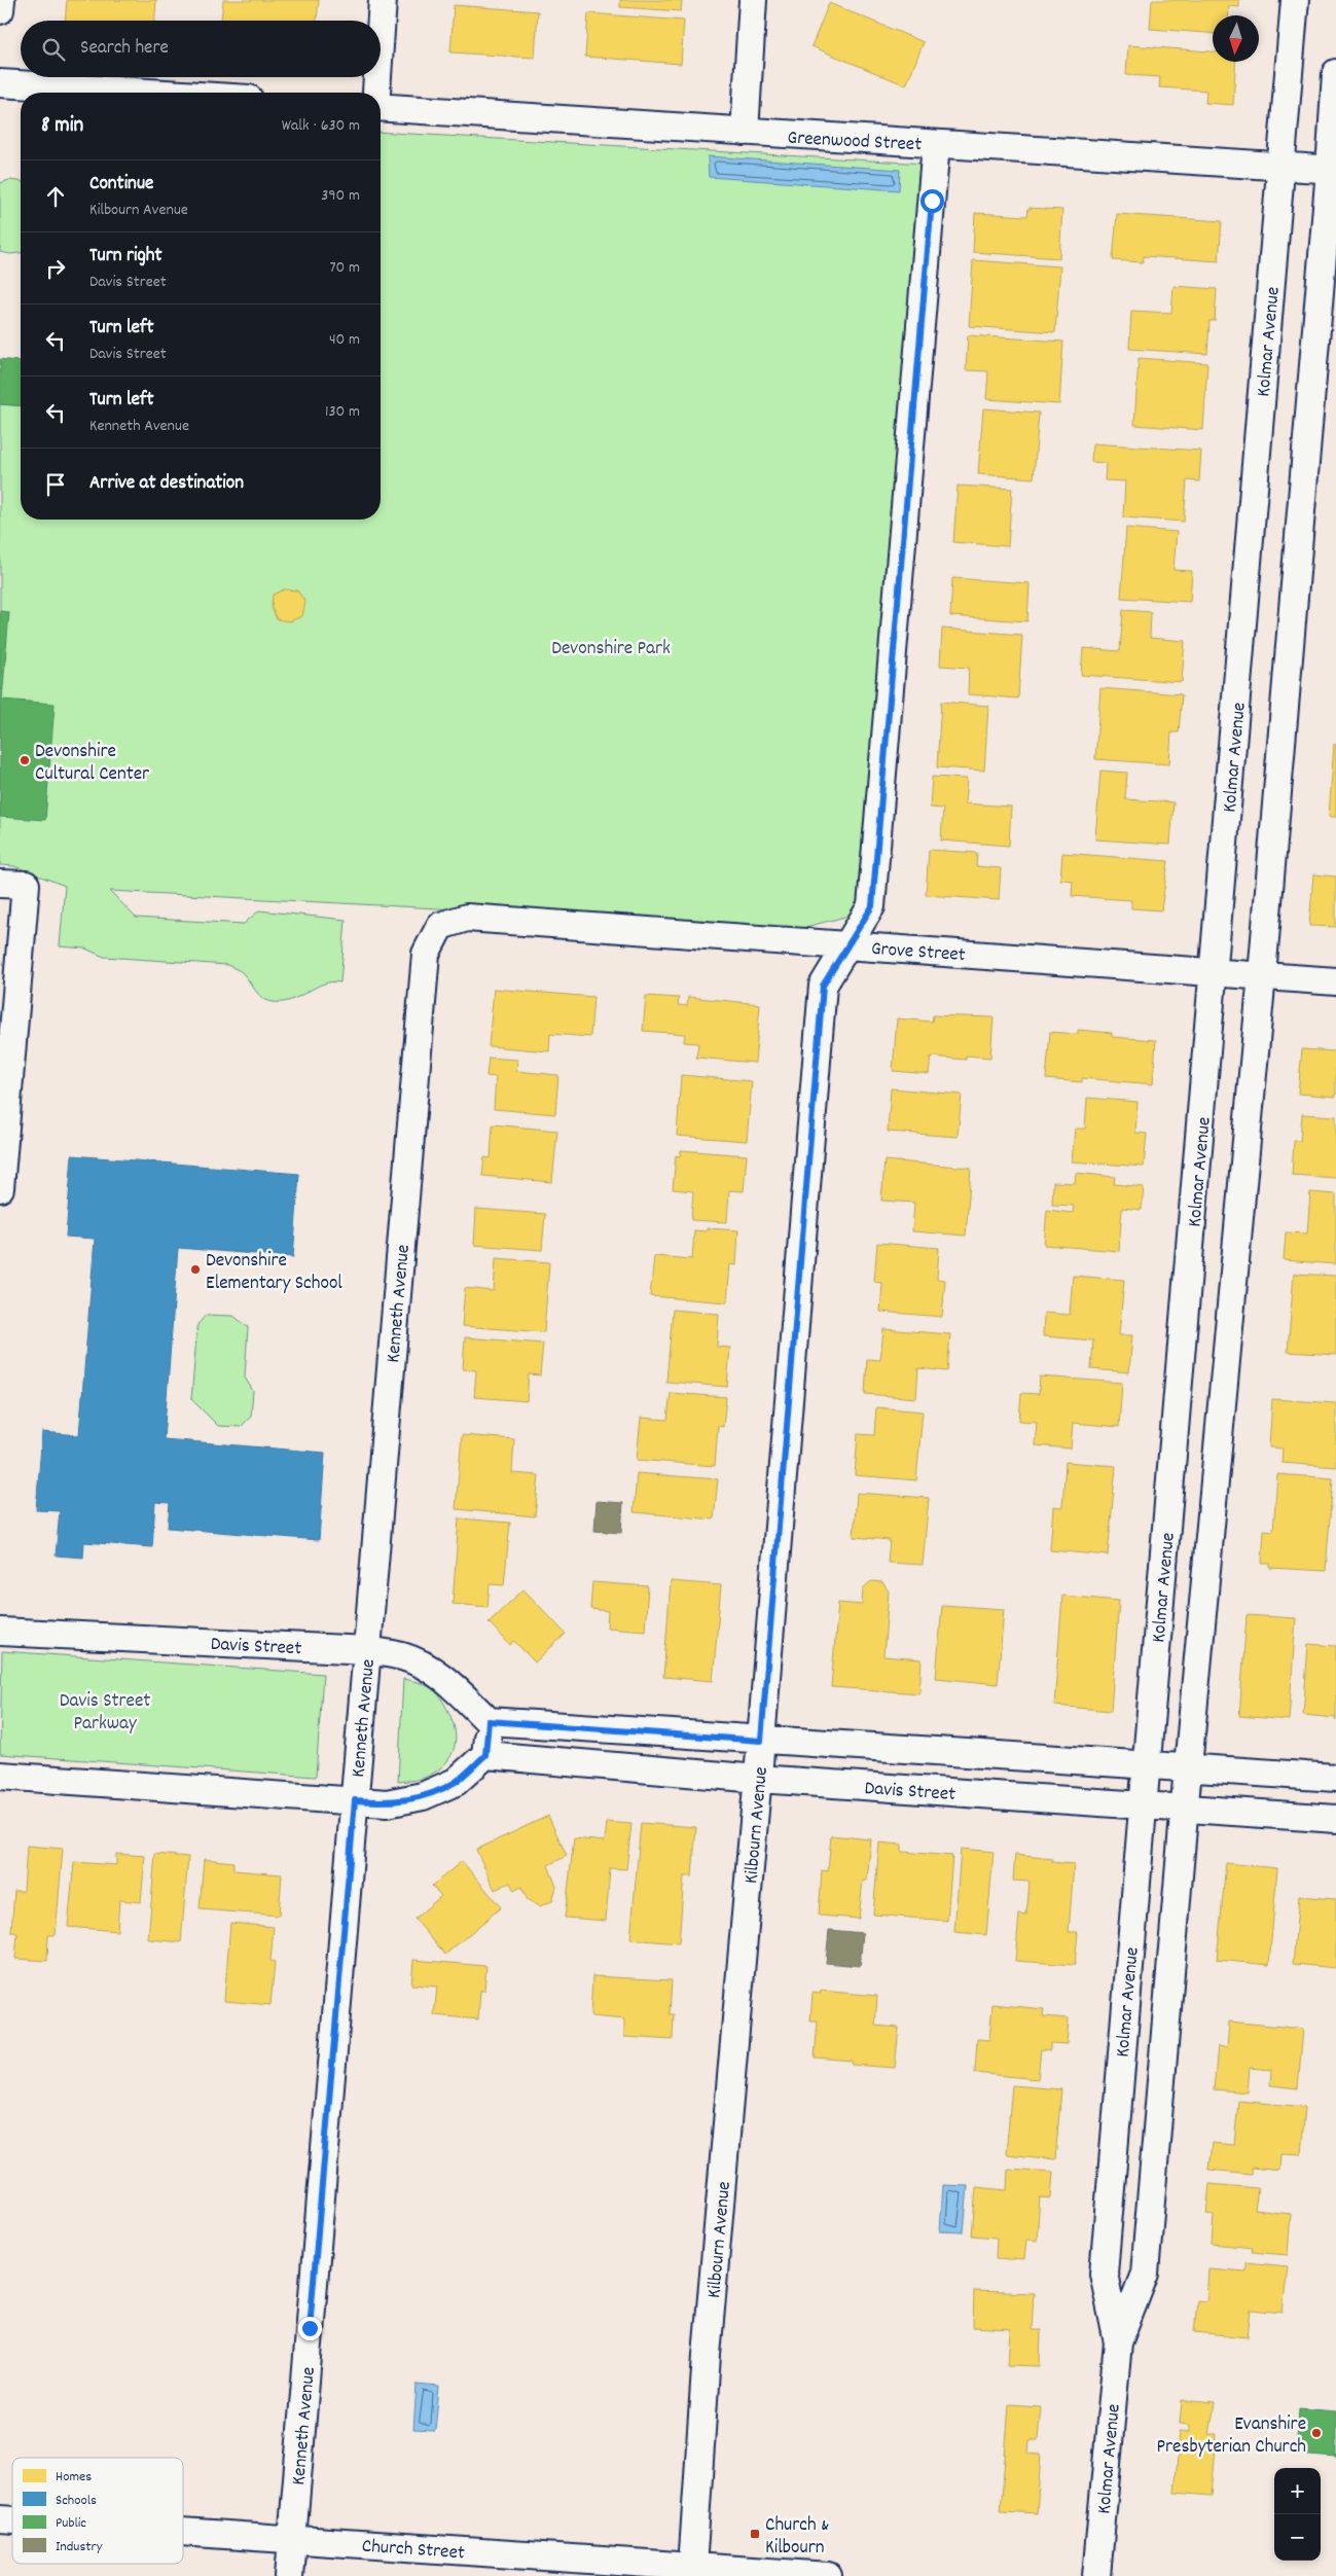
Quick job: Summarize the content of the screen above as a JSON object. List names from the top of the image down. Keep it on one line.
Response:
{"streets":{"street":["Greenwood Street","Kolmar Avenue","Grove Street","Kenneth Avenue","Davis Street","Kilbourn Avenue","Church Street"]},"crossings":[["Greenwood Street","Kolmar Avenue"],["Greenwood Street","Kilbourn Avenue"],["Kolmar Avenue","Grove Street"],["Kolmar Avenue","Davis Street"],["Grove Street","Kenneth Avenue"],["Grove Street","Kilbourn Avenue"],["Kenneth Avenue","Davis Street"],["Kenneth Avenue","Church Street"],["Davis Street","Kilbourn Avenue"],["Kilbourn Avenue","Church Street"]],"parks":["Devonshire Park","Davis Street Parkway"],"places":{"other":["Devonshire Cultural Center","Devonshire Elementary School","Evanshire Presbyterian Church"],"transit":["Church & Kilbourn"]},"legend":["Homes","Schools","Public","Industry"],"north":"bottom","page":{"search":"Search here","heading":["8 min","Walk · 630 m"],"list":[["Continue","Kilbourn Avenue","390 m"],["Turn right","Davis Street","70 m"],["Turn left","Davis Street","40 m"],["Turn left","Kenneth Avenue","130 m"],"Arrive at destination"],"map_buttons":["+","−"]}}
